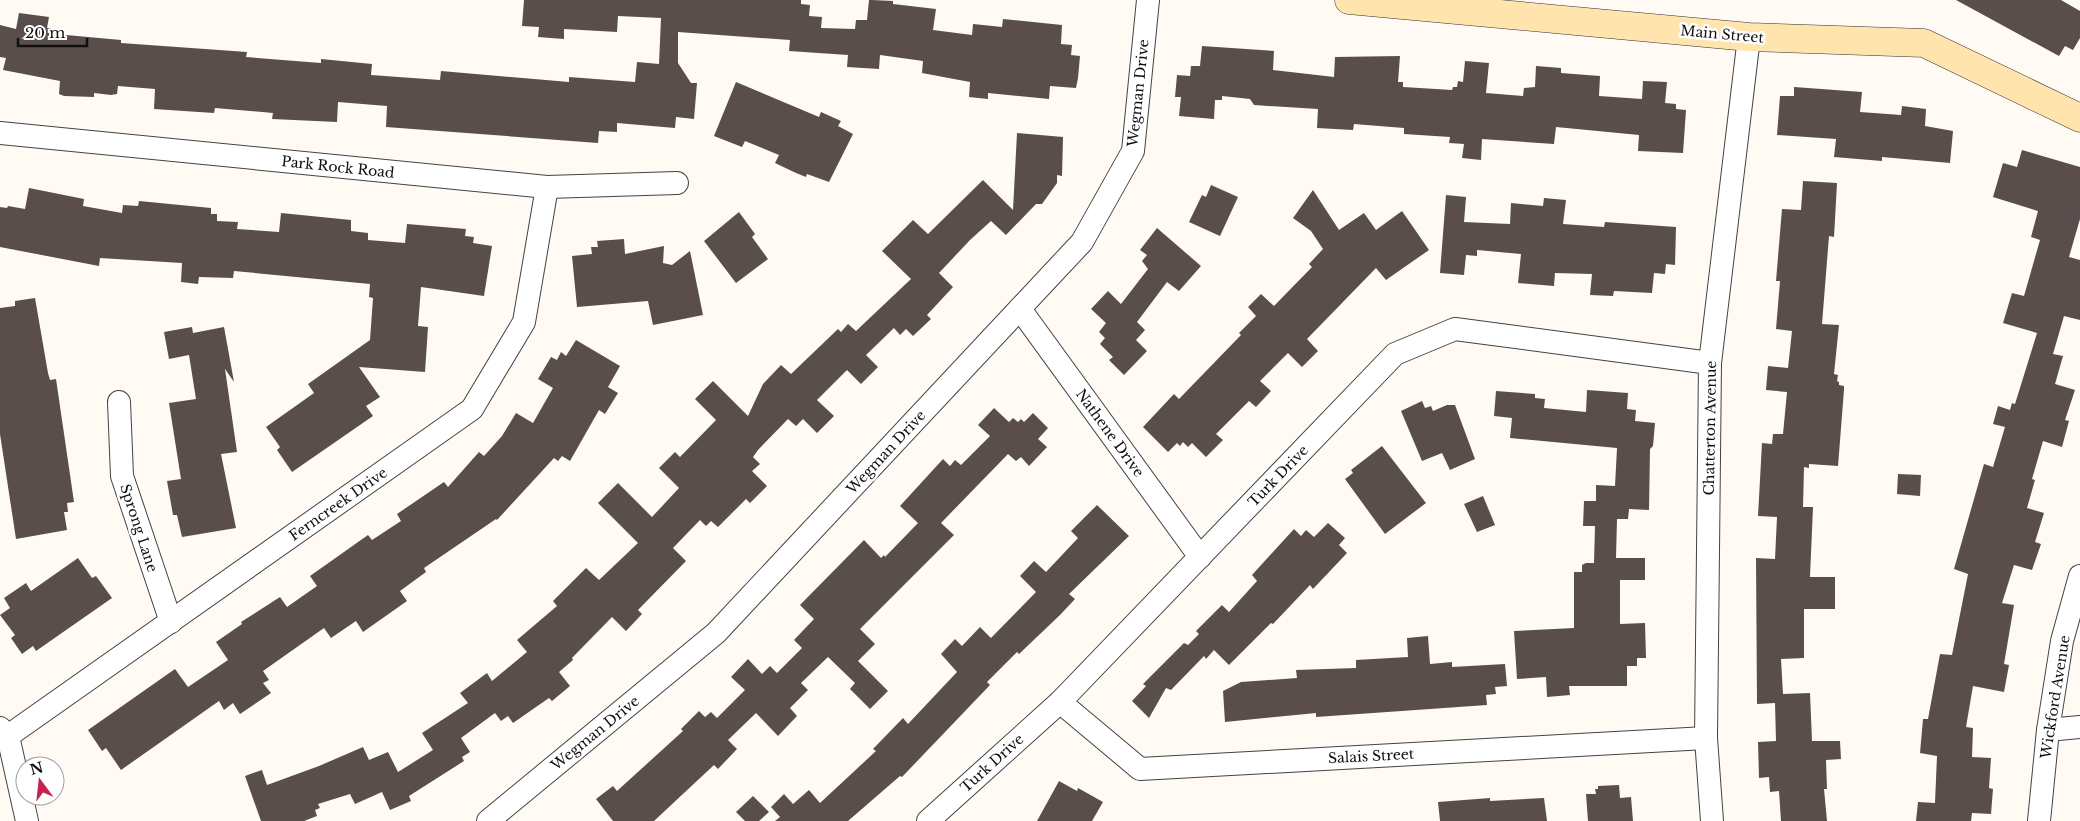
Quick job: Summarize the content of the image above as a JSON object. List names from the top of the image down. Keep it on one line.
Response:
{"streets":{"street":["Main Street","Wegman Drive","Park Rock Road","Chatterton Avenue","Nathene Drive","Turk Drive","Ferncreek Drive","Sprong Lane","Wickford Avenue","Salais Street"]},"crossings":[["Main Street","Chatterton Avenue"],["Wegman Drive","Nathene Drive"],["Park Rock Road","Ferncreek Drive"],["Chatterton Avenue","Turk Drive"],["Chatterton Avenue","Salais Street"],["Nathene Drive","Turk Drive"],["Turk Drive","Salais Street"],["Ferncreek Drive","Sprong Lane"]],"scale_bar":"20 m","north":"top"}
